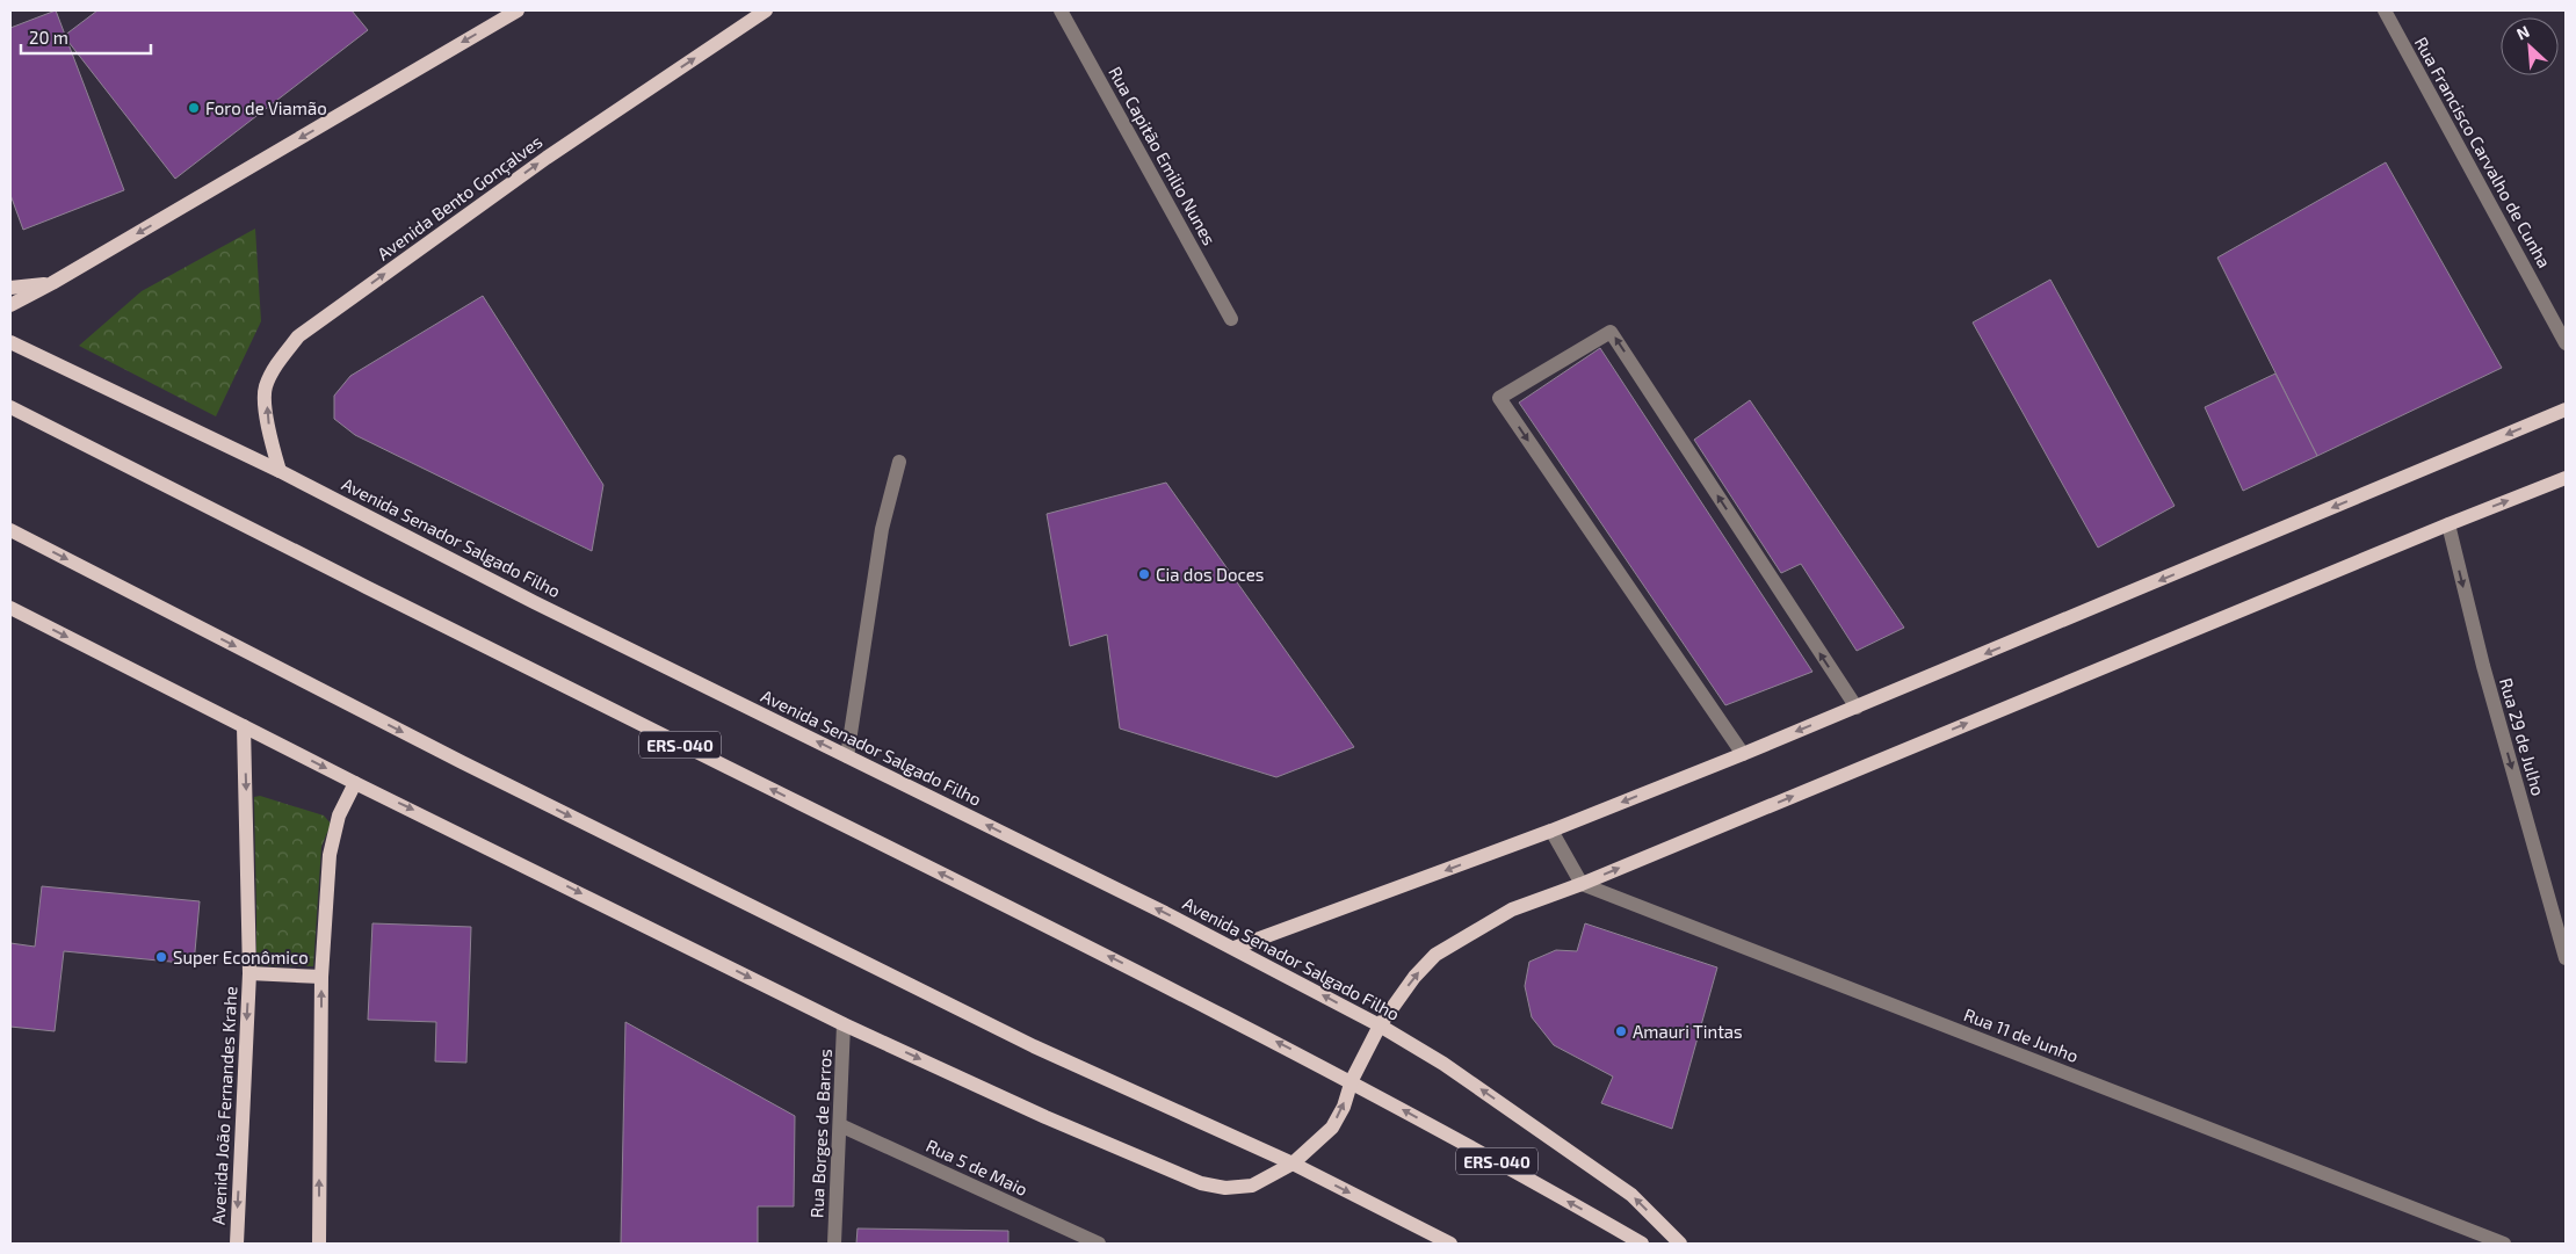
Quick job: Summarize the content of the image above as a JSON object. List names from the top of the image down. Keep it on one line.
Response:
{"streets":{"main road":["Avenida Bento Gonçalves","Avenida Senador Salgado Filho","ERS-040","Avenida João Fernandes Krahe"],"street":["Rua Francisco Carvalho de Cunha","Rua Capitão Emilio Nunes","Rua 29 de Julho","Rua 11 de Junho","Rua Borges de Barros","Rua 5 de Maio"]},"crossings":[["Avenida Bento Gonçalves","Avenida Senador Salgado Filho"],["Rua Borges de Barros","Rua 5 de Maio"]],"one_way":["Avenida Bento Gonçalves","Rua 29 de Julho"],"places":["Foro de Viamão","Cia dos Doces","Super Econômico","Amauri Tintas"],"scale_bar":"20 m","north":"top left"}
